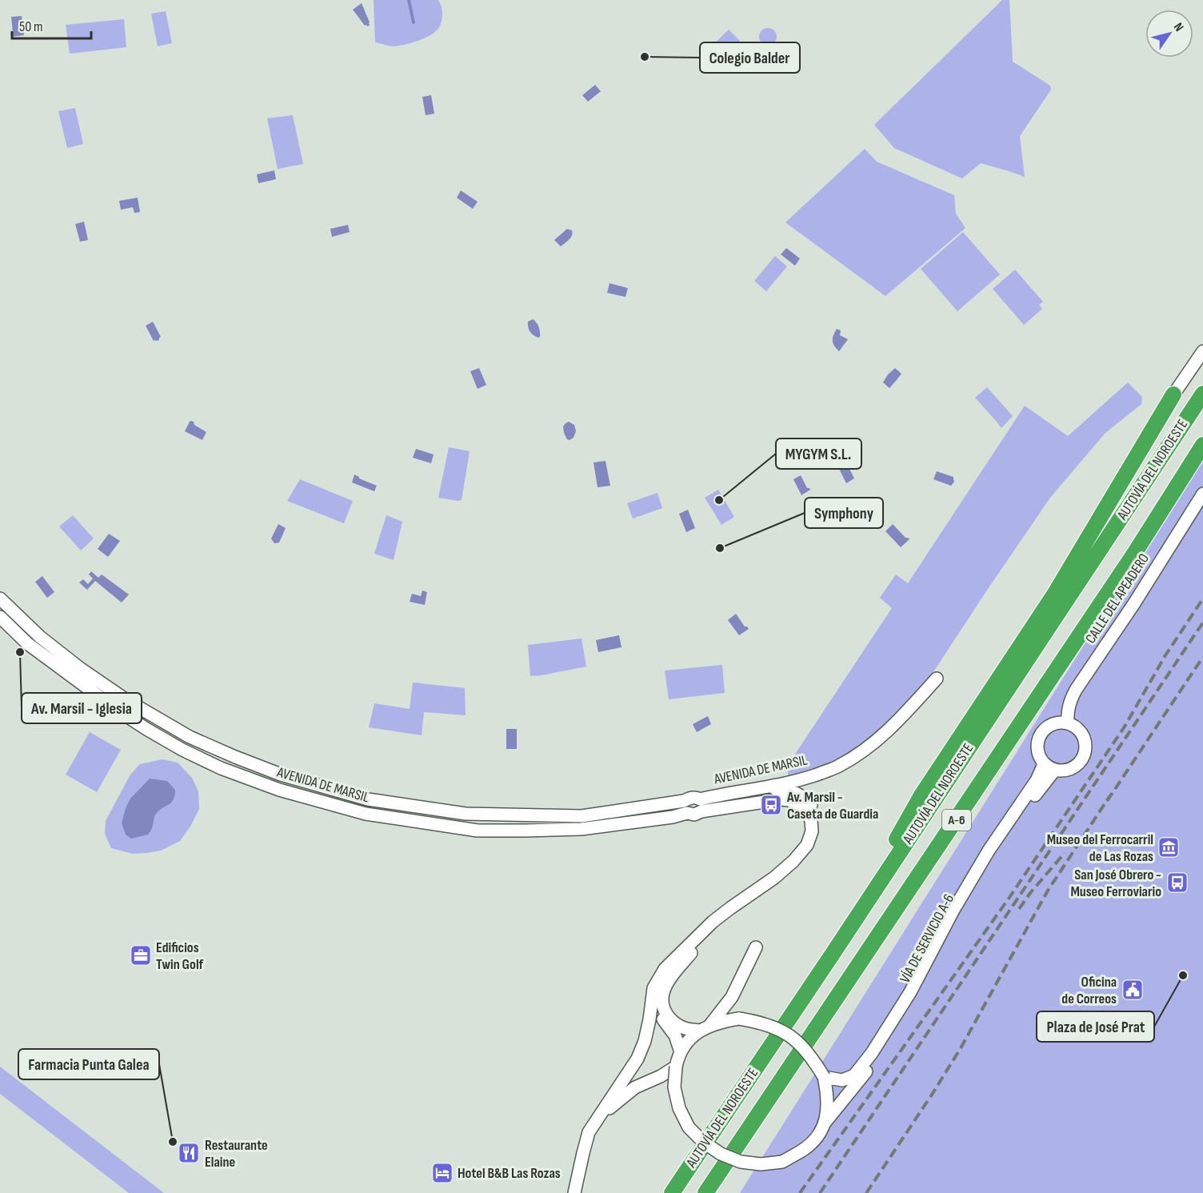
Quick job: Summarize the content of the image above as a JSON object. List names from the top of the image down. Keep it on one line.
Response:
{"streets":{"highway":["AUTOVÍA DEL NOROESTE","A-6"],"street":["CALLE DEL APEADERO","AVENIDA DE MARSIL","VÍA DE SERVICIO A-6"]},"crossings":[["CALLE DEL APEADERO","VÍA DE SERVICIO A-6"]],"places":{"other":["Colegio Balder","MYGYM S.L.","Symphony","Av. Marsil - Iglesia","Plaza de José Prat","Farmacia Punta Galea"],"bus stop":["Av. Marsil - Caseta de Guardia","San José Obrero - Museo Ferroviario"],"museum":["Museo del Ferrocarril de Las Rozas"],"office":["Edificios Twin Golf"],"public building":["Oficina de Correos"],"restaurant":["Restaurante Elaine"],"hotel":["Hotel B&B Las Rozas"]},"scale_bar":"50 m","north":"top right"}
